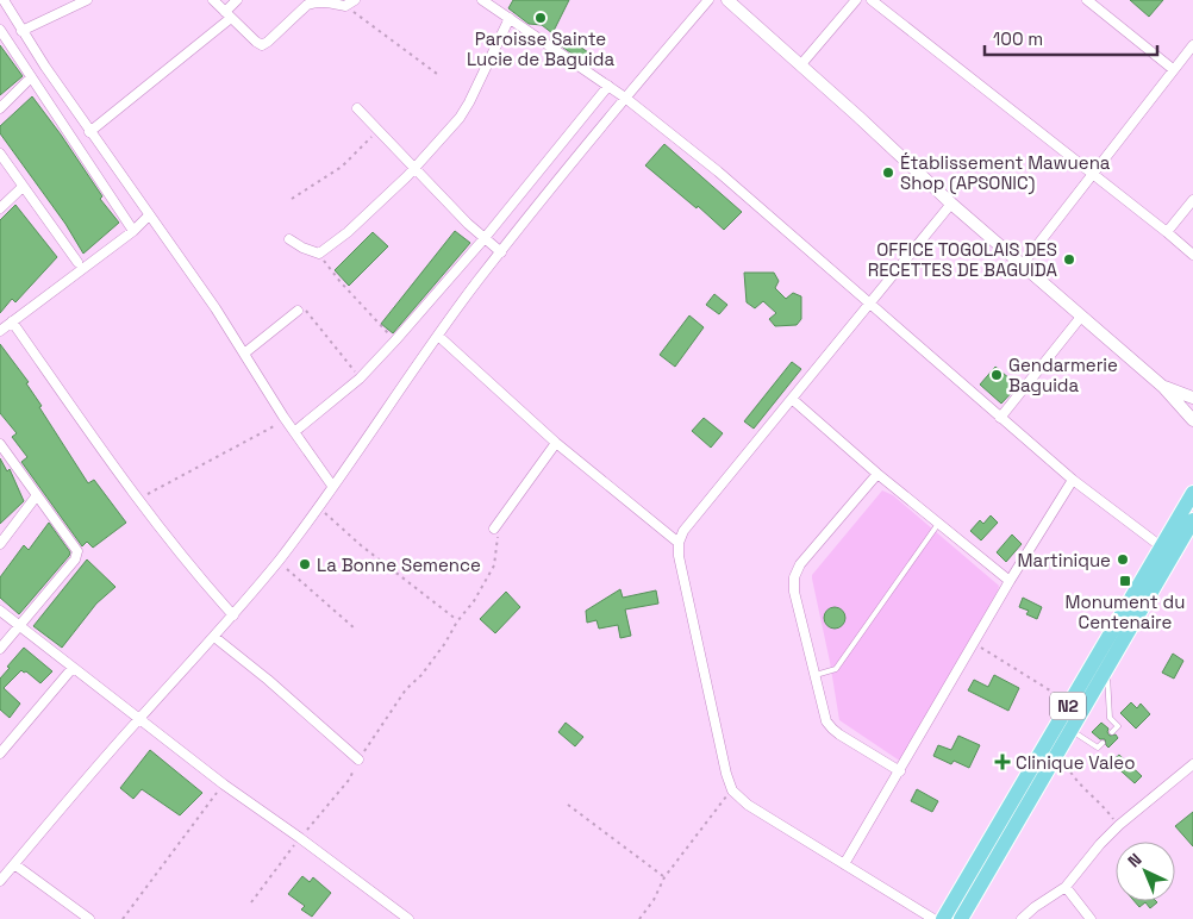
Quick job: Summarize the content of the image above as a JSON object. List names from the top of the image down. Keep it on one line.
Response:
{"streets":{"highway":["N2"]},"places":{"other":["Paroisse Sainte Lucie de Baguida","Établissement Mawuena Shop (APSONIC)","OFFICE TOGOLAIS DES RECETTES DE BAGUIDA","Gendarmerie Baguida","Martinique","La Bonne Semence"],"transit":["Monument du Centenaire"],"health":["Clinique Valeo"]},"scale_bar":"100 m","north":"top left"}
